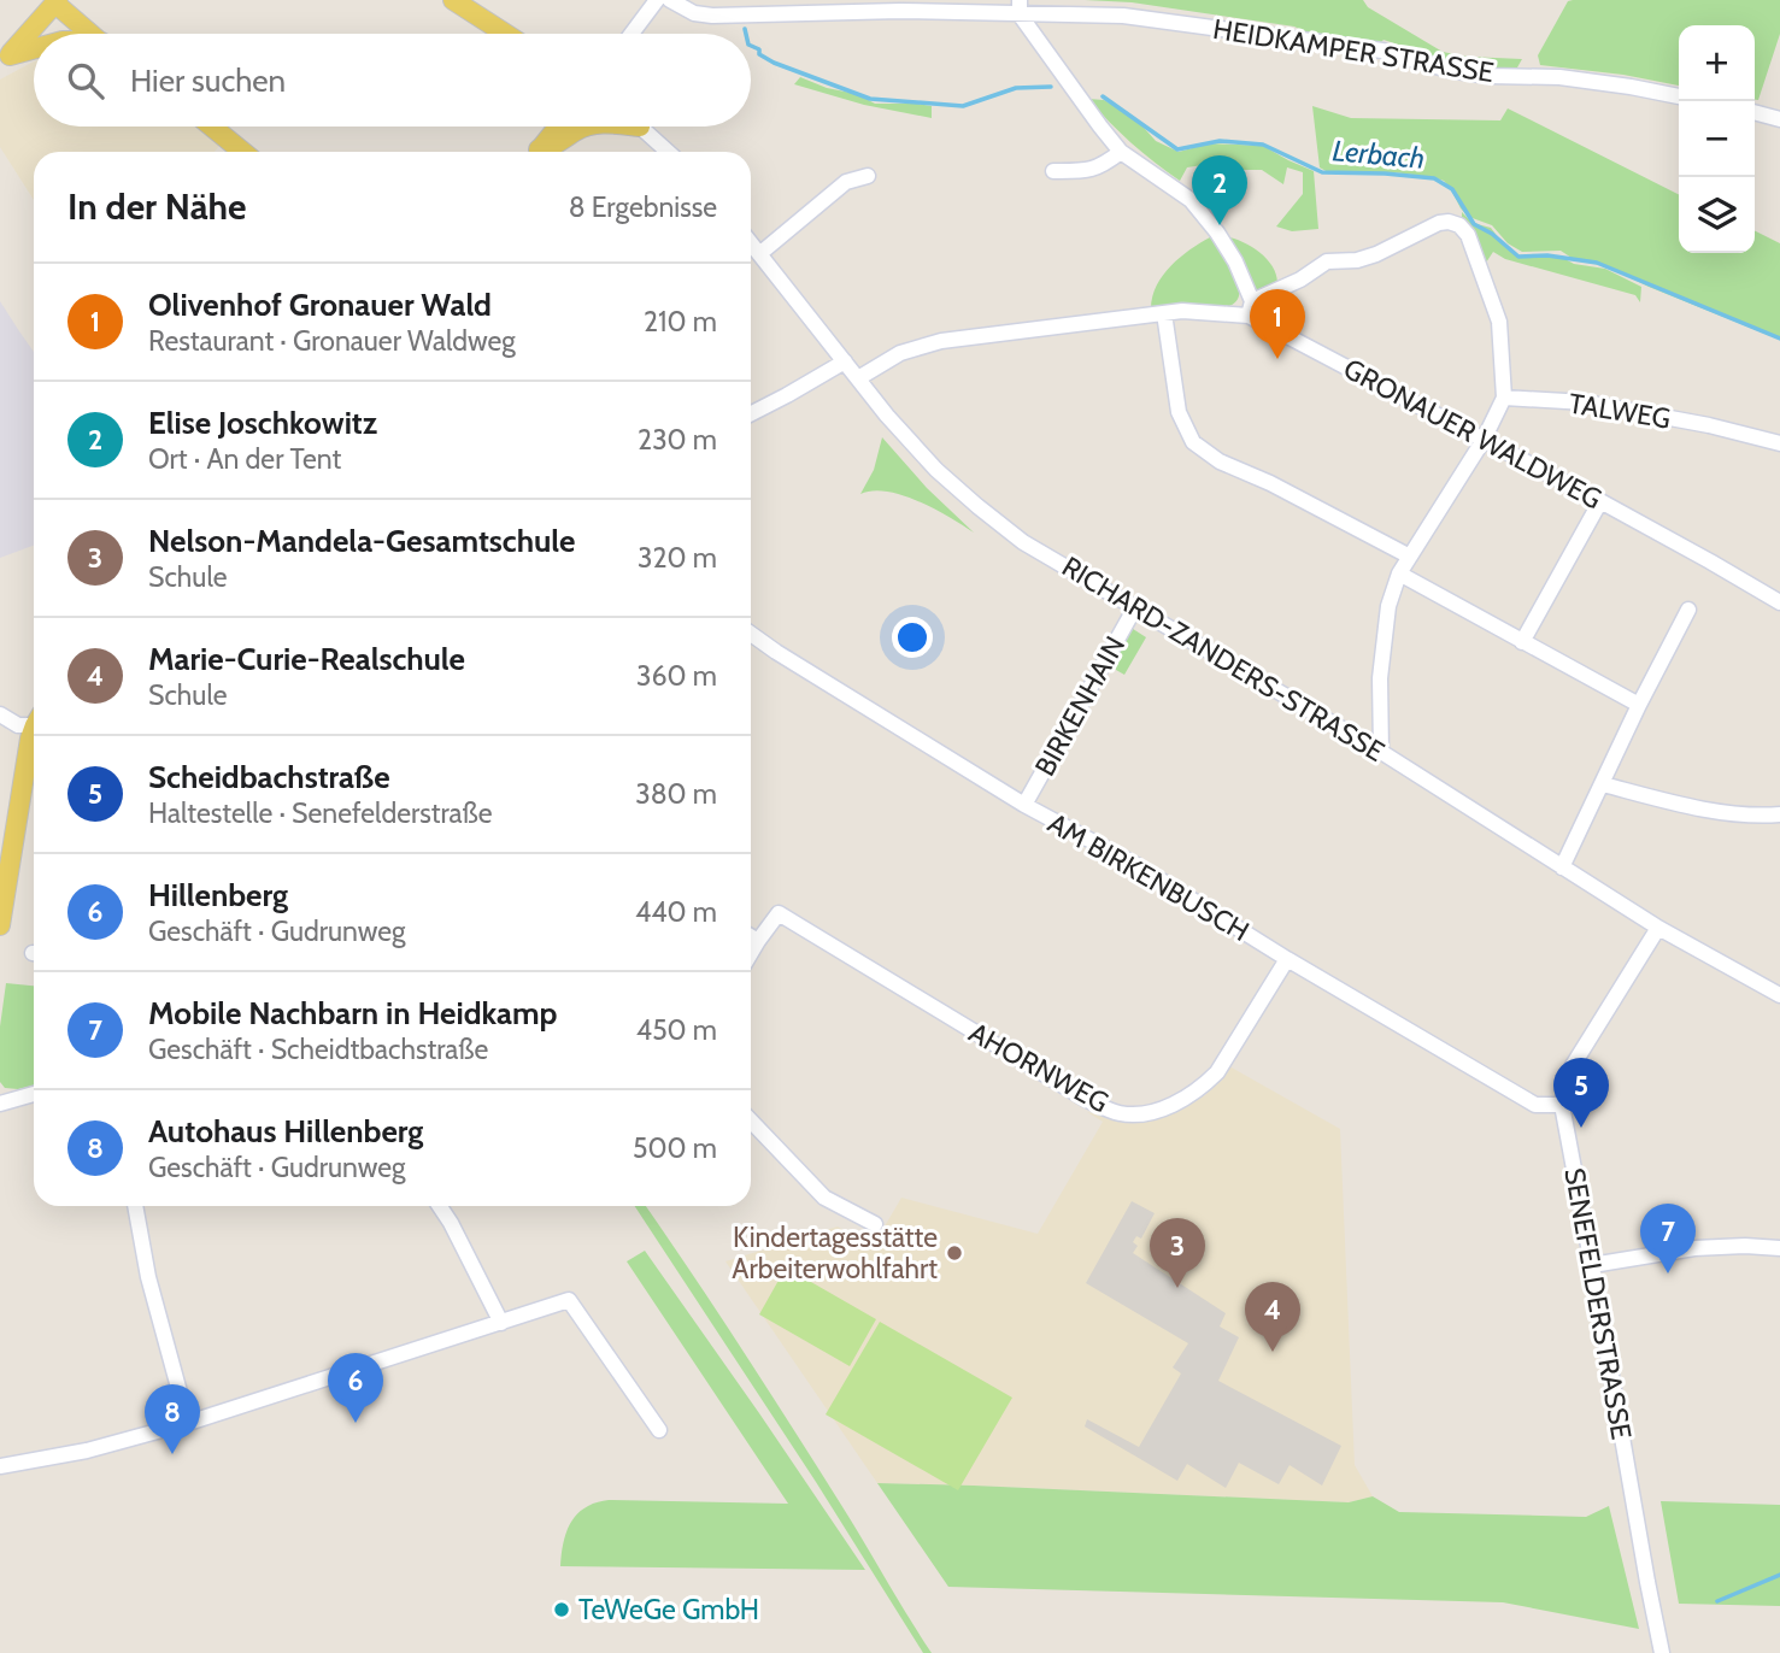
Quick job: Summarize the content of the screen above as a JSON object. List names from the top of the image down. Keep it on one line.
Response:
{"streets":{"street":["HEIDKAMPER STRASSE","TALWEG","GRONAUER WALDWEG","RICHARD-ZANDERS-STRASSE","BIRKENHAIN","AM BIRKENBUSCH","AHORNWEG","SENEFELDERSTRASSE"]},"crossings":[["GRONAUER WALDWEG","RICHARD-ZANDERS-STRASSE"],["RICHARD-ZANDERS-STRASSE","BIRKENHAIN"],["RICHARD-ZANDERS-STRASSE","SENEFELDERSTRASSE"],["BIRKENHAIN","AM BIRKENBUSCH"],["AM BIRKENBUSCH","AHORNWEG"],["AM BIRKENBUSCH","SENEFELDERSTRASSE"]],"water":["Lerbach"],"places":["Kindertagesstätte Arbeiterwohlfahrt","TeWeGe GmbH"],"page":{"map_buttons":["+","−"],"search":"Hier suchen","heading":["In der Nähe","8 Ergebnisse"],"pins":["2","1","5","7","3","4","6","8"],"list":[{"mark":"1","name":"Olivenhof Gronauer Wald","note":"Restaurant · Gronauer Waldweg","value":"210 m"},{"mark":"2","name":"Elise Joschkowitz","note":"Ort · An der Tent","value":"230 m"},{"mark":"3","name":"Nelson-Mandela-Gesamtschule","note":"Schule","value":"320 m"},{"mark":"4","name":"Marie-Curie-Realschule","note":"Schule","value":"360 m"},{"mark":"5","name":"Scheidbachstraße","note":"Haltestelle · Senefelderstraße","value":"380 m"},{"mark":"6","name":"Hillenberg","note":"Geschäft · Gudrunweg","value":"440 m"},{"mark":"7","name":"Mobile Nachbarn in Heidkamp","note":"Geschäft · Scheidtbachstraße","value":"450 m"},{"mark":"8","name":"Autohaus Hillenberg","note":"Geschäft · Gudrunweg","value":"500 m"}]}}
